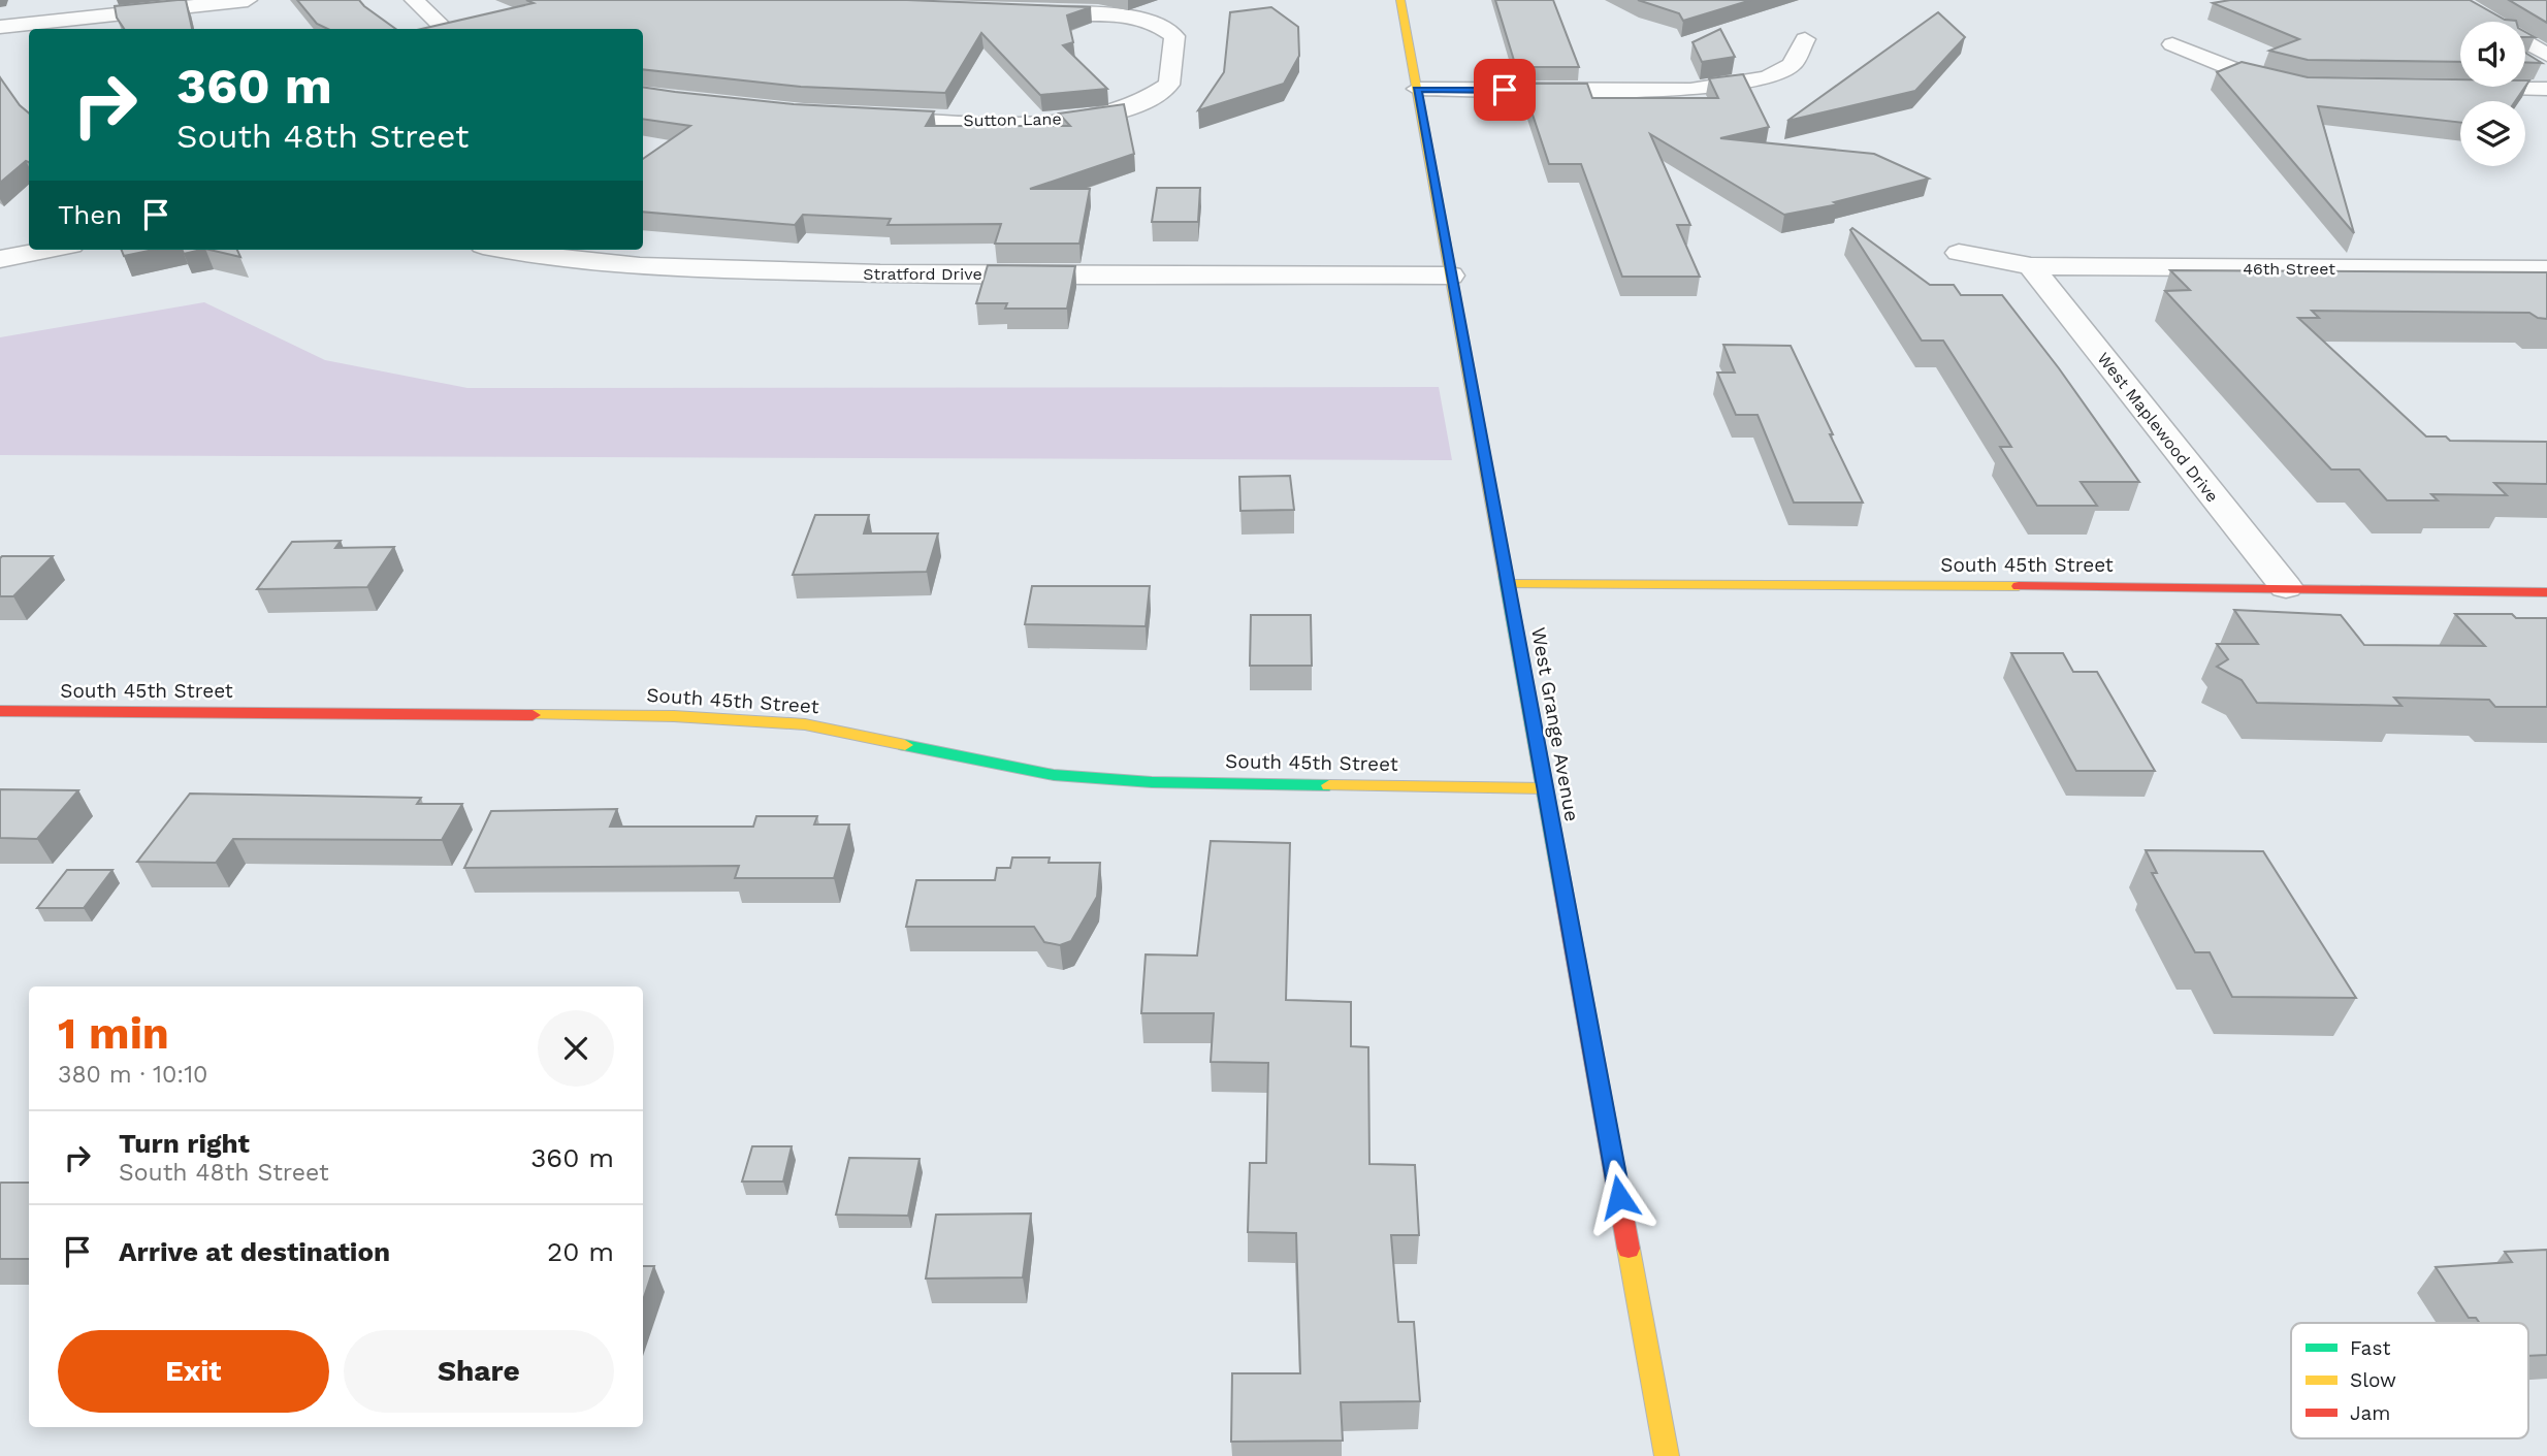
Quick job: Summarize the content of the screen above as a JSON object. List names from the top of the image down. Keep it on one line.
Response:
{"streets":{"street":["Sutton Lane","46th Street","Stratford Drive","West Maplewood Drive","South 45th Street","West Grange Avenue"]},"crossings":[["46th Street","West Maplewood Drive"],["Stratford Drive","West Grange Avenue"],["West Maplewood Drive","South 45th Street"],["South 45th Street","West Grange Avenue"]],"legend":["Fast","Slow","Jam"],"page":{"turn":["360 m","South 48th Street"],"then":"Then","heading":["1 min","380 m · 10:10"],"list":[{"name":"Turn right","note":"South 48th Street","value":"360 m"},{"name":"Arrive at destination","value":"20 m"}],"buttons":["Exit","Share"]}}
